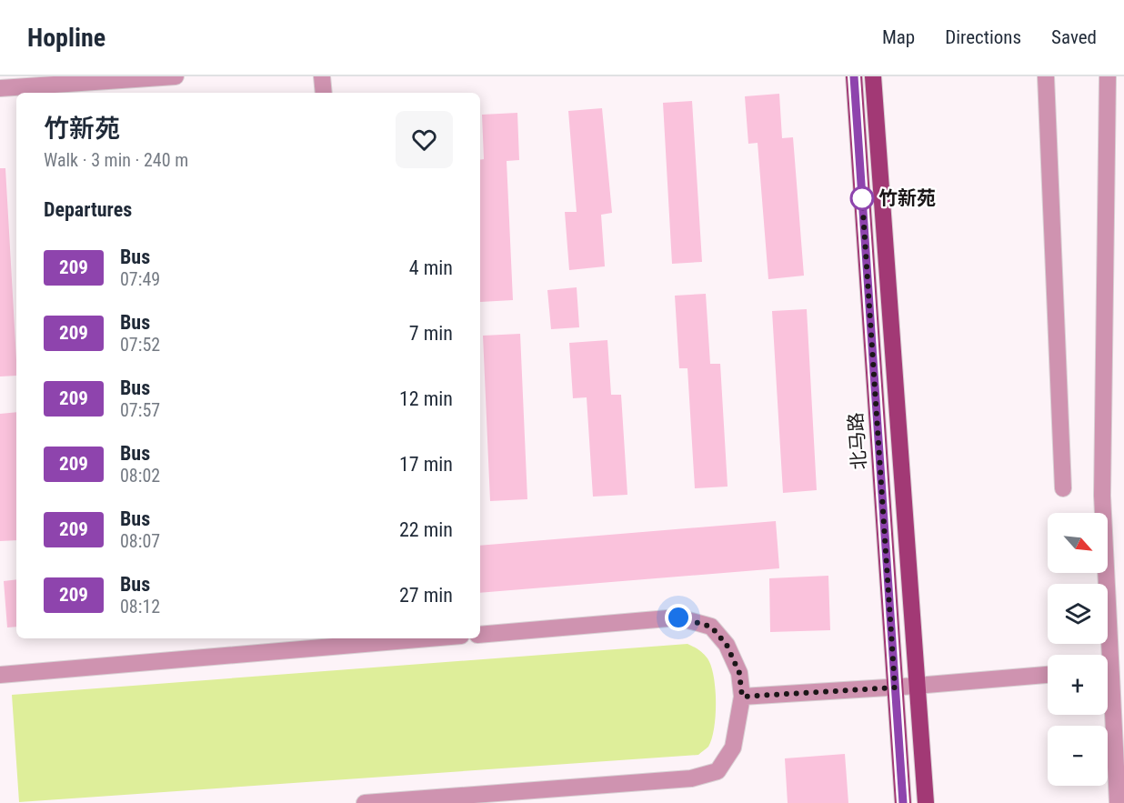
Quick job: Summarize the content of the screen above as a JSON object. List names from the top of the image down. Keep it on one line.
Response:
{"streets":{"main road":["北马路"]},"places":["竹新苑"],"lines":["bus line 209"],"north":"bottom right","page":{"header":"Hopline","nav":["Map","Directions","Saved"],"heading":[["竹新苑","Walk · 3 min · 240 m"],"Departures"],"list":[{"mark":"209","name":"Bus","note":"07:49","value":"4 min"},{"mark":"209","name":"Bus","note":"07:52","value":"7 min"},{"mark":"209","name":"Bus","note":"07:57","value":"12 min"},{"mark":"209","name":"Bus","note":"08:02","value":"17 min"},{"mark":"209","name":"Bus","note":"08:07","value":"22 min"},{"mark":"209","name":"Bus","note":"08:12","value":"27 min"}],"map_buttons":["+","−"]}}
